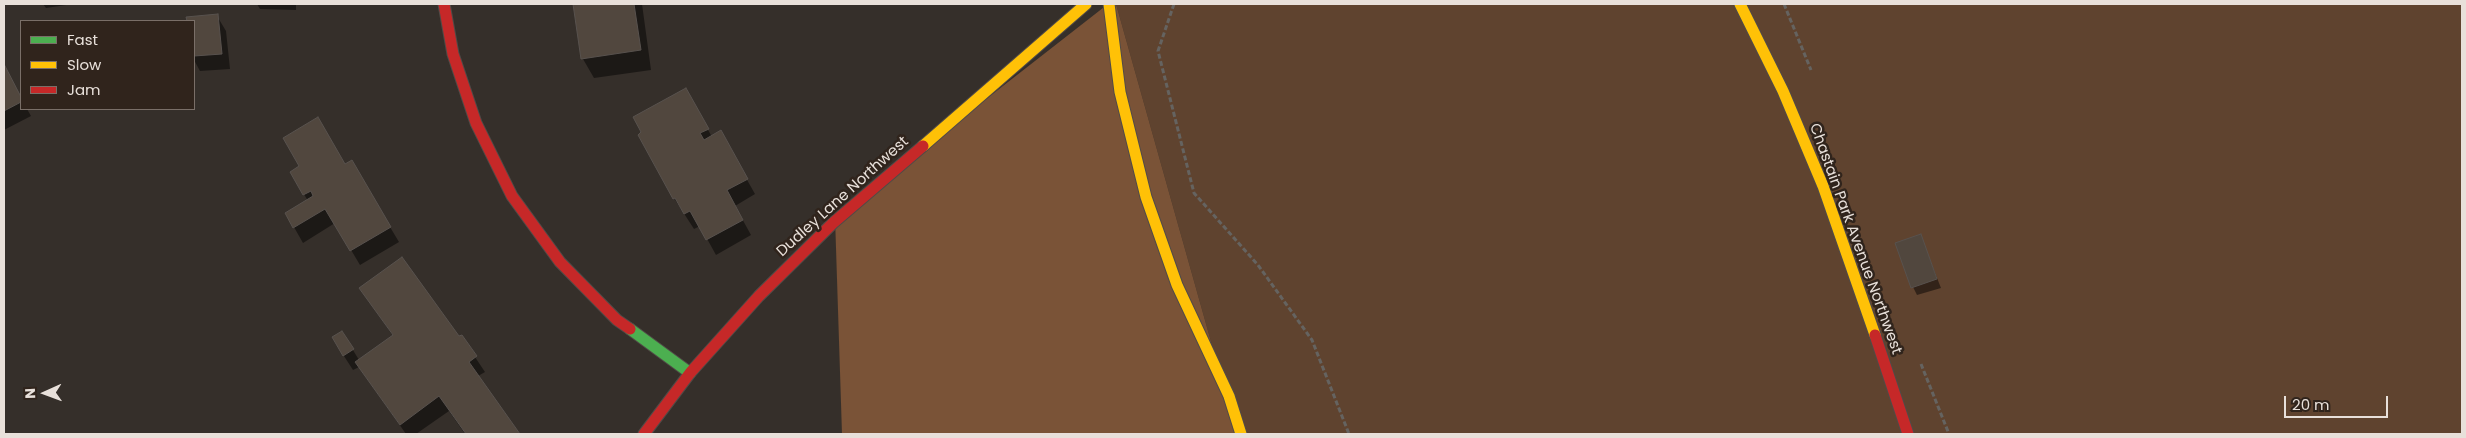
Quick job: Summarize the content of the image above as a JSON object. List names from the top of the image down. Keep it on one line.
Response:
{"streets":{"street":["Dudley Lane Northwest","Chastain Park Avenue Northwest"]},"legend":["Fast","Slow","Jam"],"scale_bar":"20 m","north":"left"}
